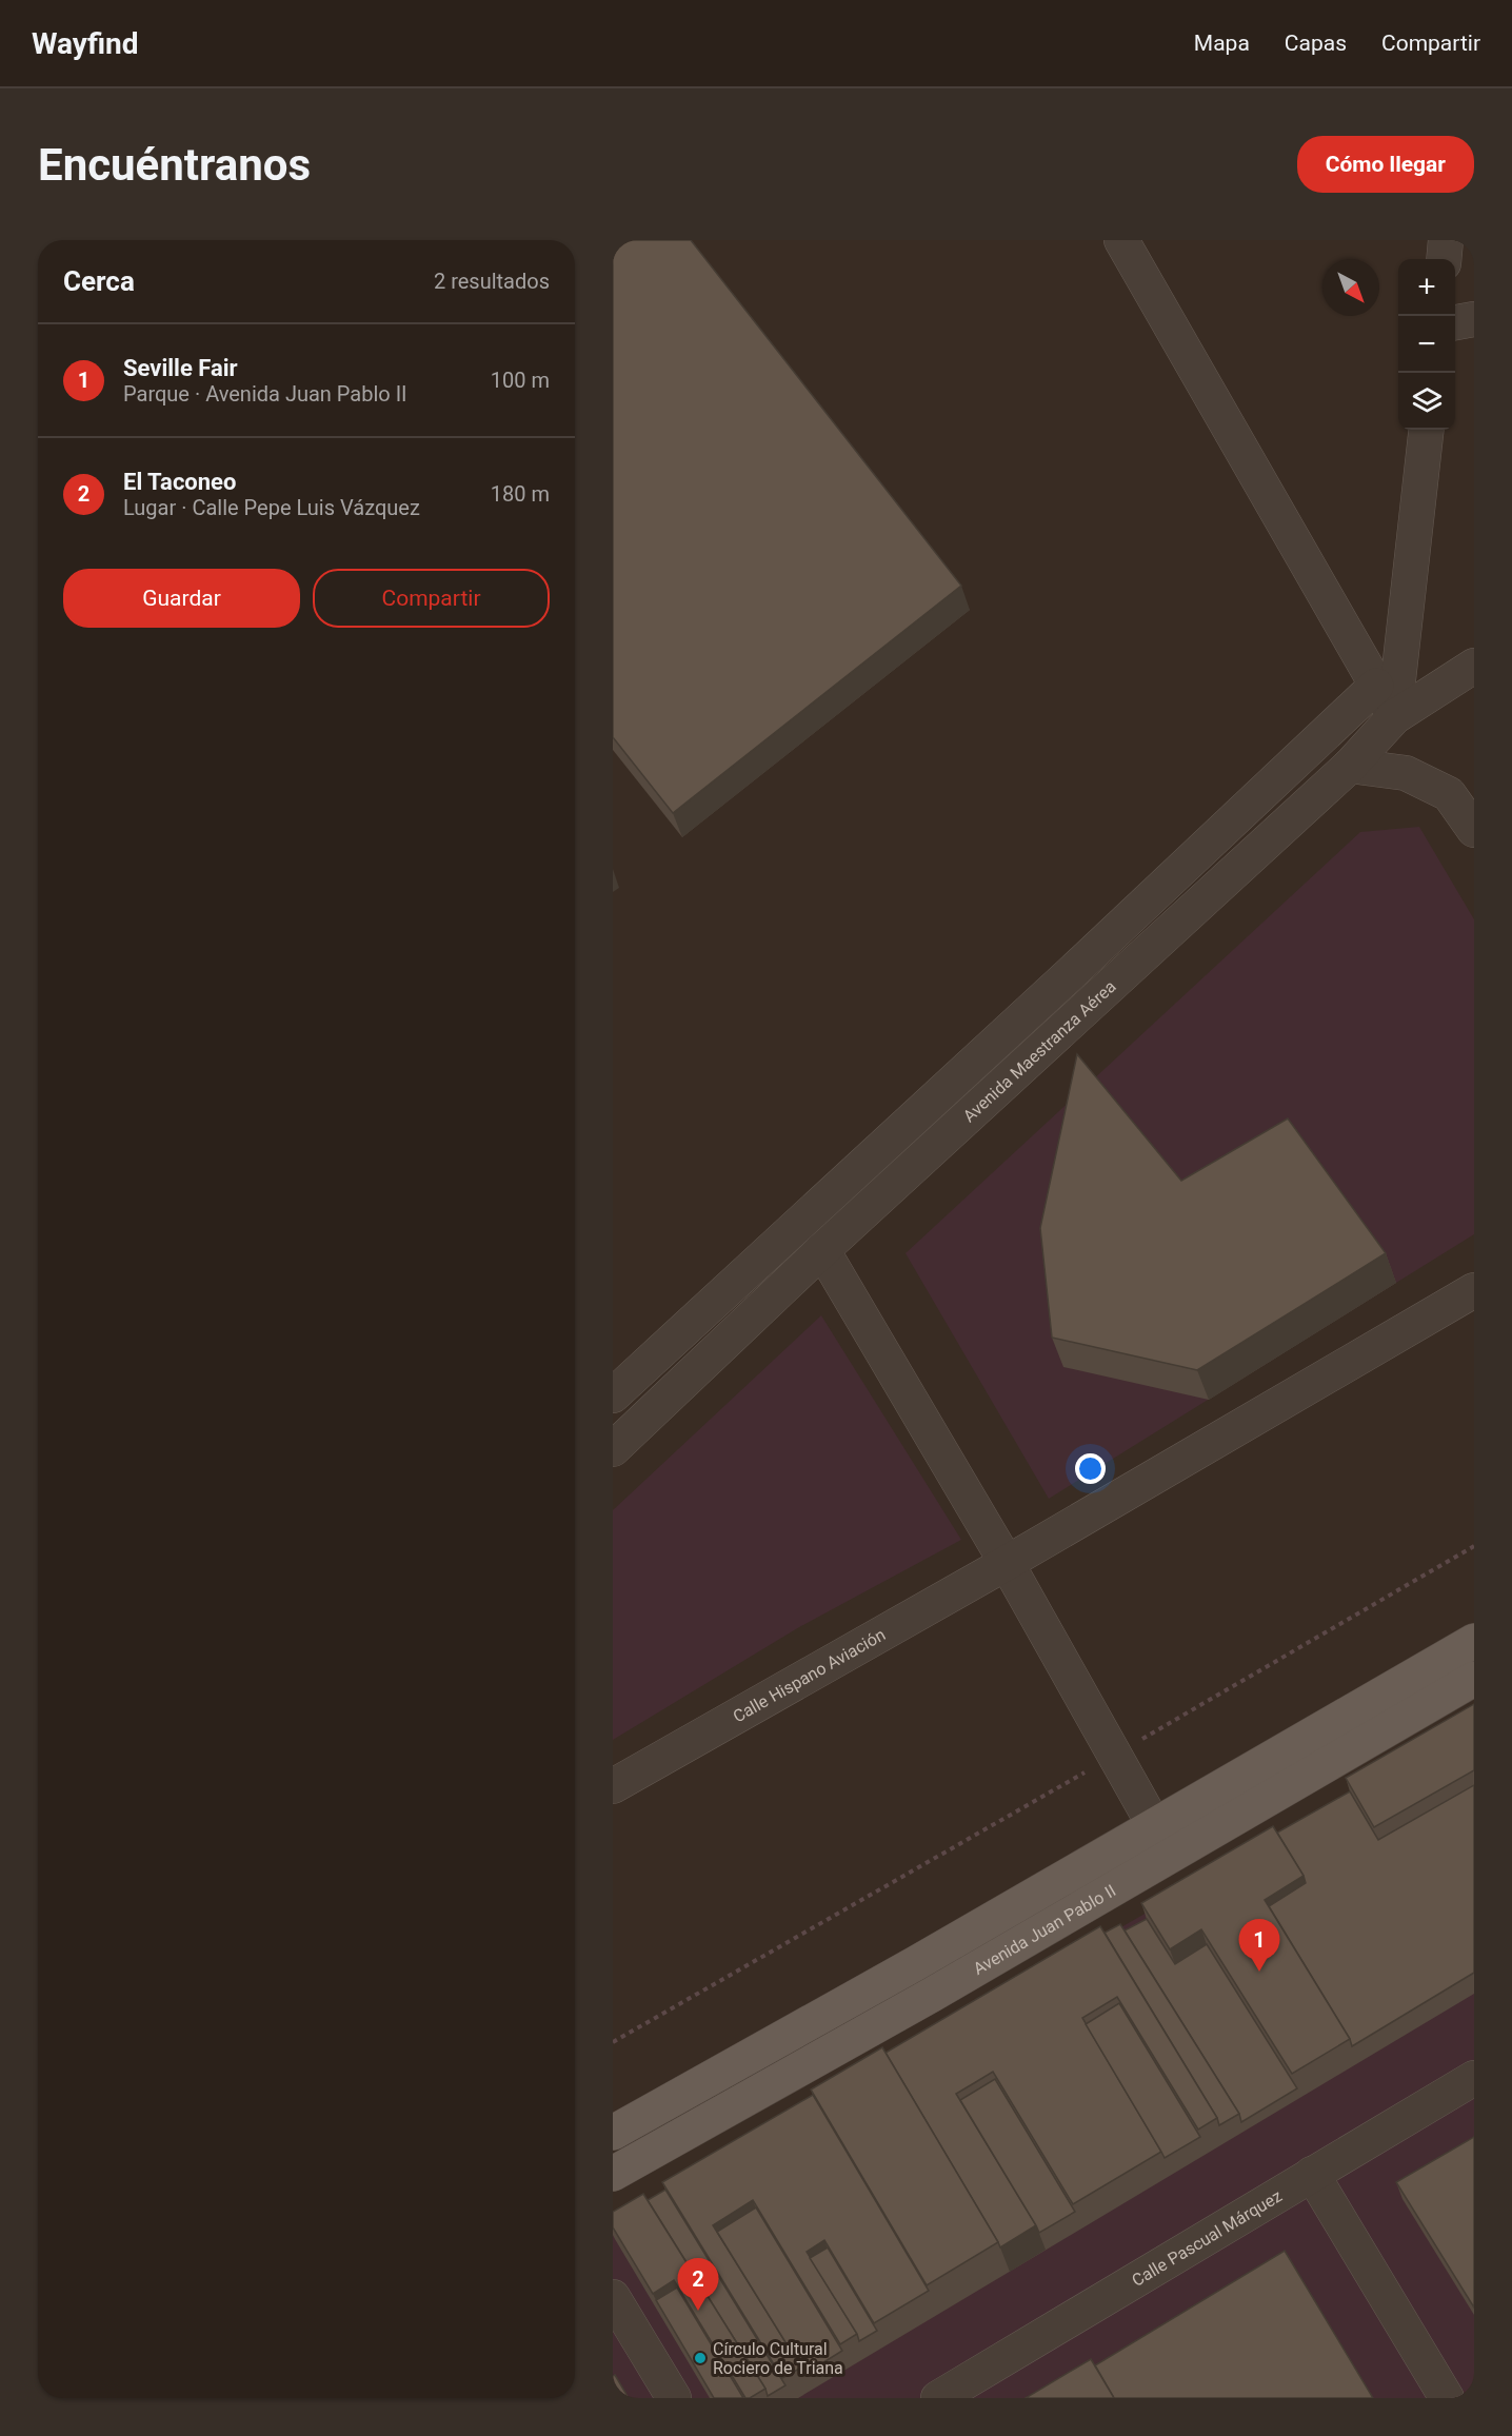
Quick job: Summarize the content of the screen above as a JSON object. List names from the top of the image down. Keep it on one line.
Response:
{"streets":{"main road":["Avenida Juan Pablo II"],"street":["Avenida Maestranza Aérea","Calle Hispano Aviación","Calle Pascual Márquez"]},"places":["Círculo Cultural Rociero de Triana"],"north":"bottom right","page":{"header":"Wayfind","nav":["Mapa","Capas","Compartir"],"buttons":["Cómo llegar",["Guardar","Compartir"]],"title":"Encuéntranos","heading":["Cerca","2 resultados"],"map_buttons":["+","−"],"list":[{"mark":"1","name":"Seville Fair","note":"Parque · Avenida Juan Pablo II","value":"100 m"},{"mark":"2","name":"El Taconeo","note":"Lugar · Calle Pepe Luis Vázquez","value":"180 m"}],"pins":["1","2"]}}
